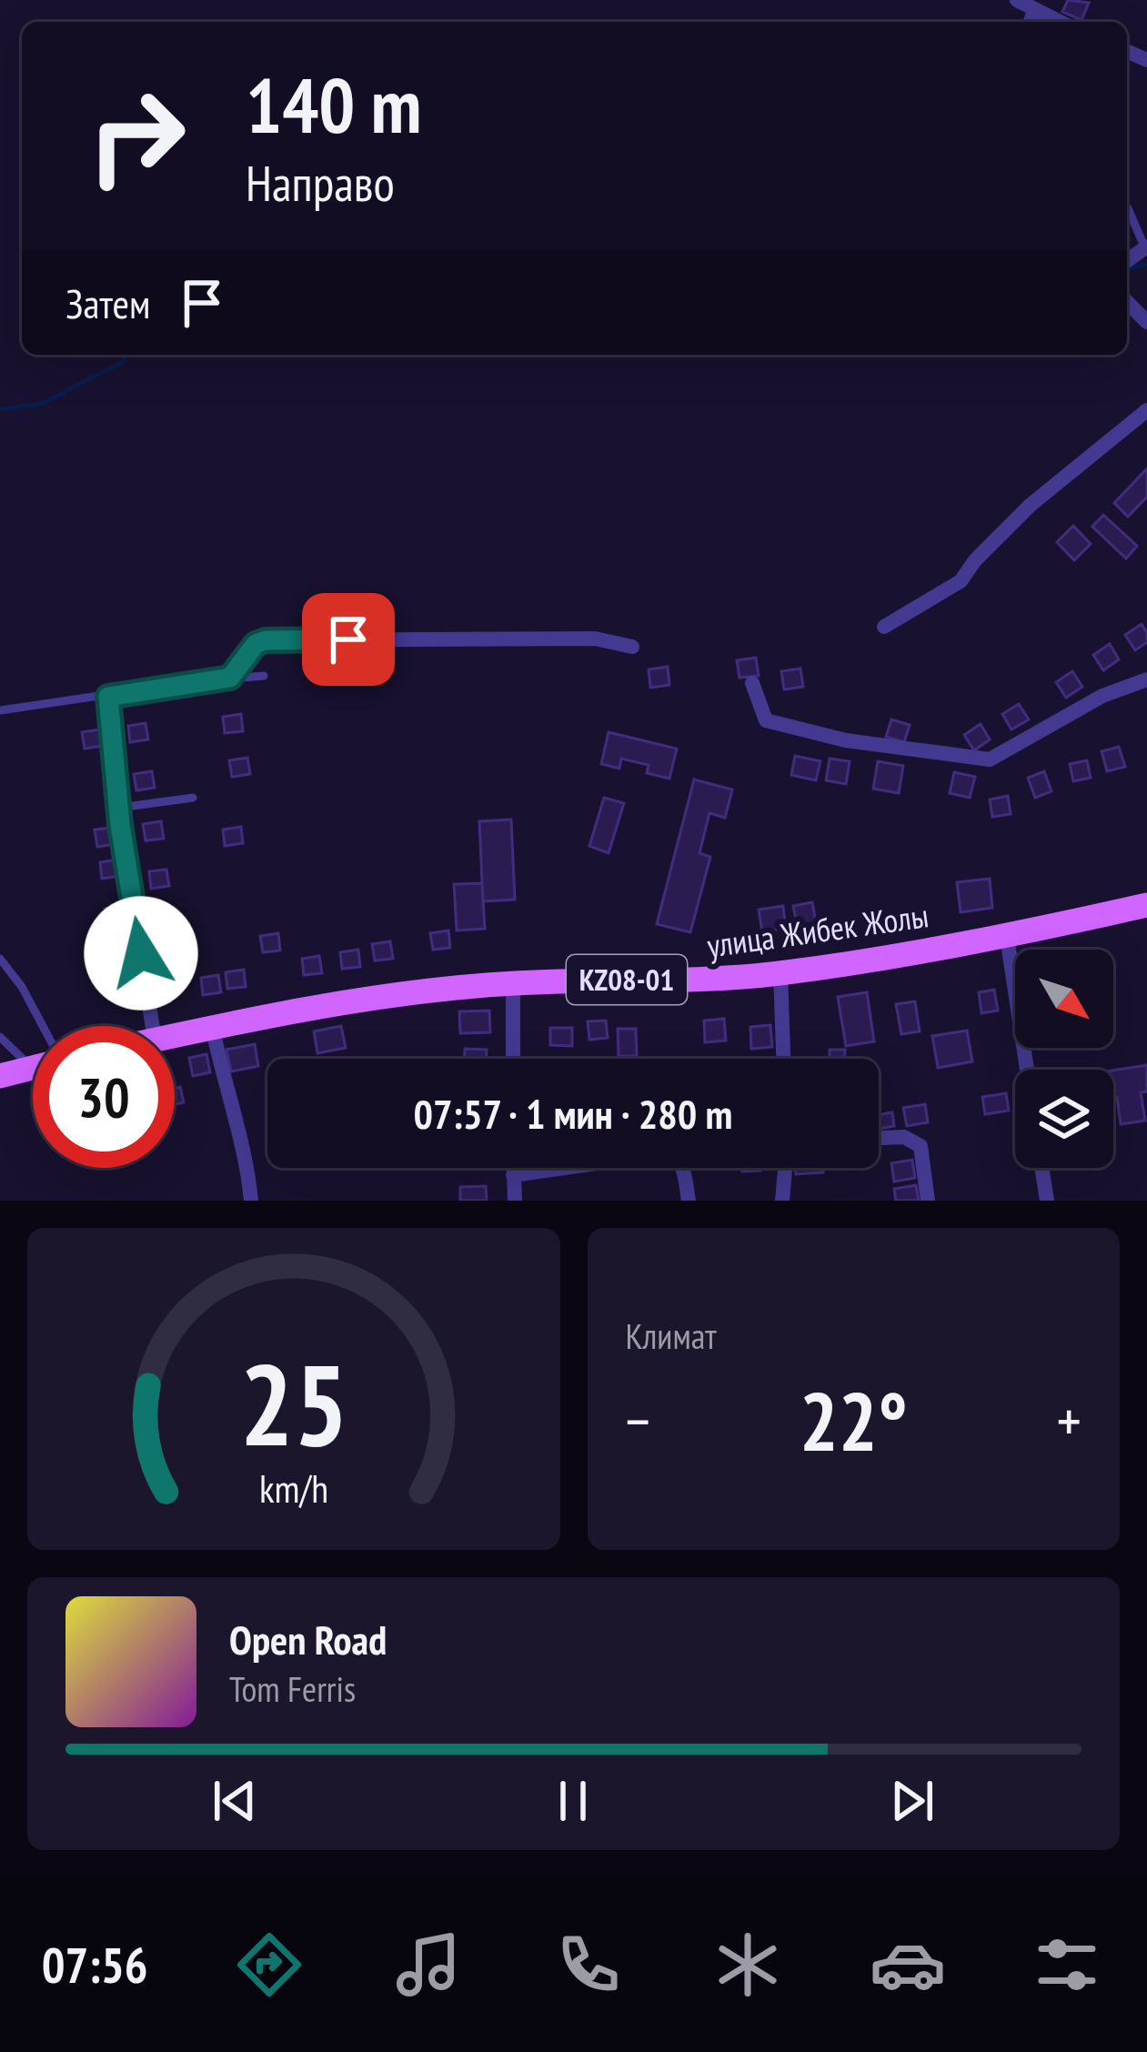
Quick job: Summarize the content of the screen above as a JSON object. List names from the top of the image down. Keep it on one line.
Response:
{"streets":{"main road":["улица Жибек Жолы","KZ08-01"]},"north":"bottom right","page":{"turn":["140 m","Направо"],"then":"Затем","limit":"30","trip":"07:57 · 1 мин · 280 m","tile":"Климат","heat":["−","22°","+"],"song":["Open Road","Tom Ferris"],"tabs":"07:56","gauge":["25","km/h"]}}
